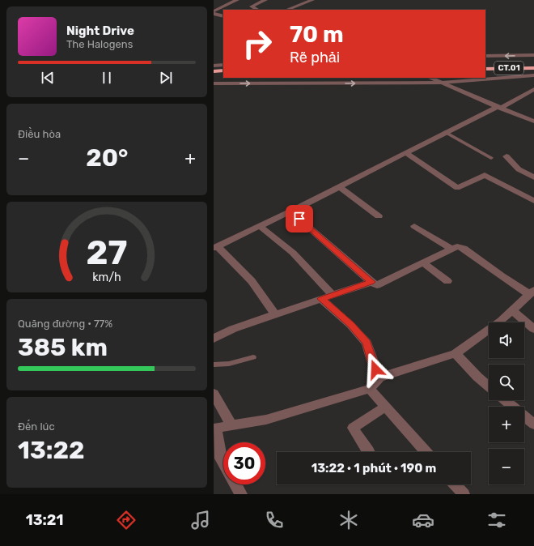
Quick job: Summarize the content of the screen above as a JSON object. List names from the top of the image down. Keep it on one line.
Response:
{"streets":{"highway":["CT.01"]},"page":{"turn":["70 m","Rẽ phải"],"song":["Night Drive","The Halogens"],"tile":["Điều hòa",["Quãng đường · 77%","385 km"],["Đến lúc","13:22"]],"heat":["−","20°","+"],"map_buttons":["+","−"],"limit":"30","trip":"13:22 · 1 phút · 190 m","tabs":"13:21","gauge":["27","km/h"]}}
